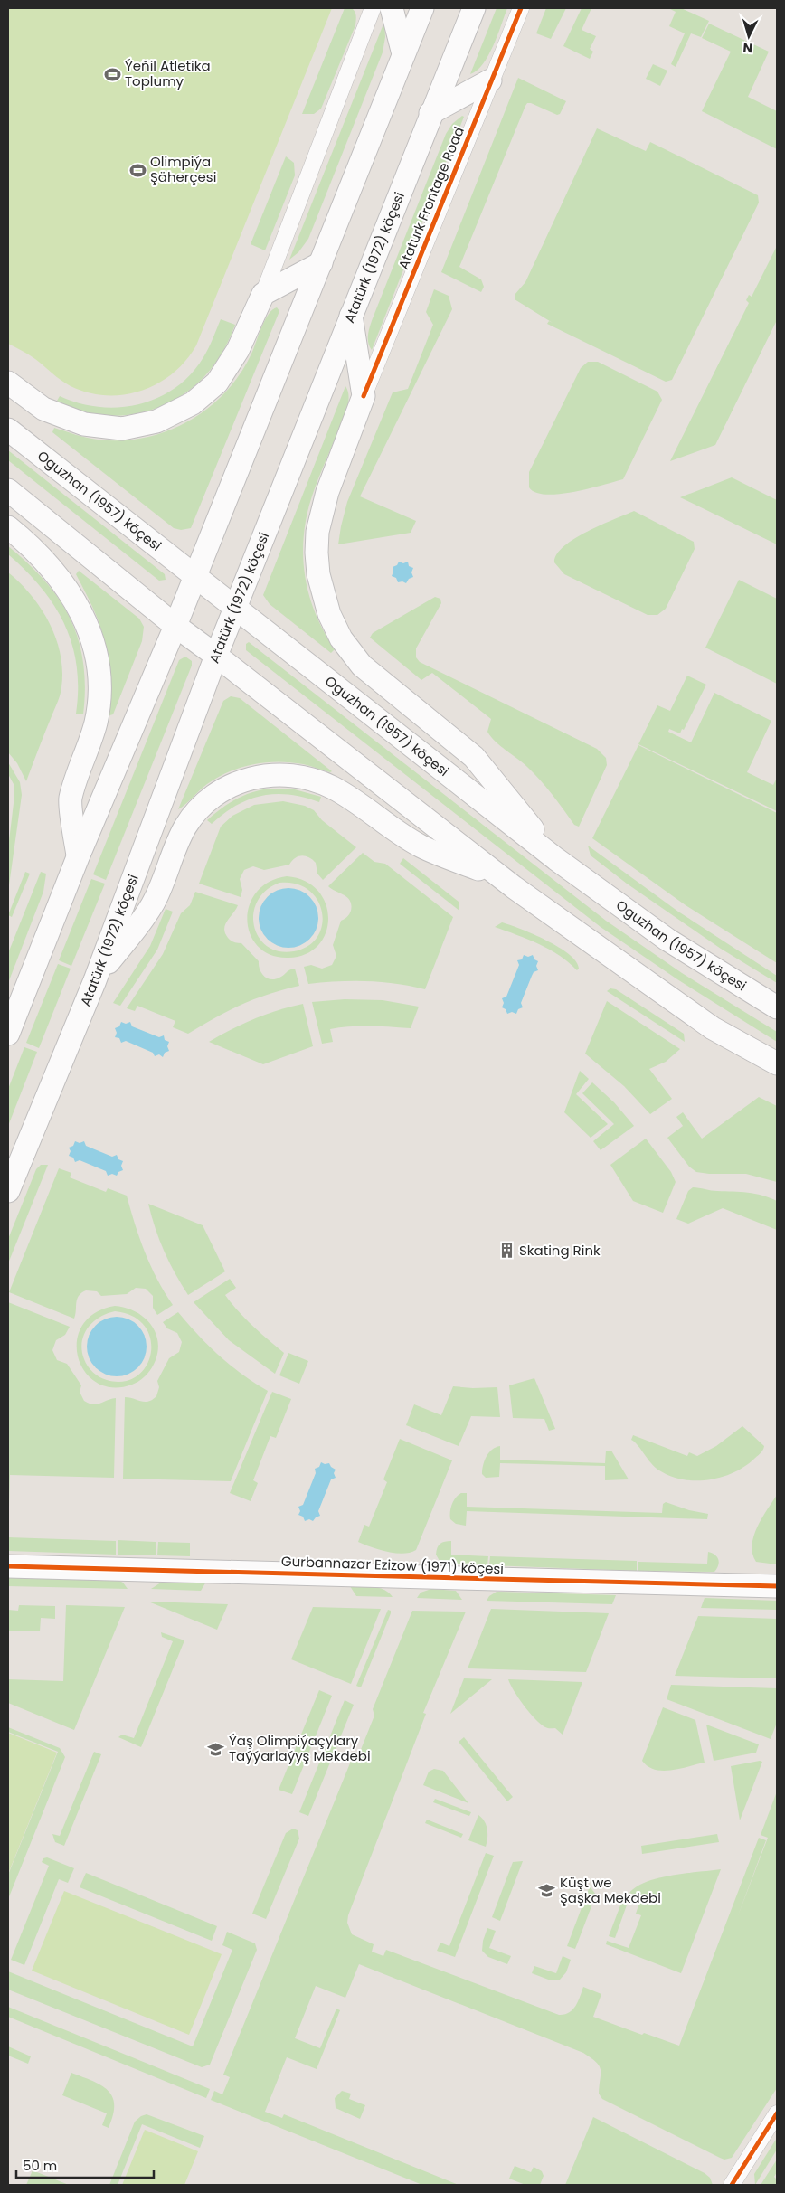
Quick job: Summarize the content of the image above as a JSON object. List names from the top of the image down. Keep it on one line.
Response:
{"streets":{"main road":["Atatürk (1972) köçesi","Oguzhan (1957) köçesi","Gurbannazar Ezizow (1971) köçesi"],"street":["Ataturk Frontage Road"]},"crossings":[["Atatürk (1972) köçesi","Oguzhan (1957) köçesi"]],"places":{"sports":["Ýeňil Atletika Toplumy","Olimpiýa Şäherçesi"],"building":["Skating Rink"],"school or university":["Ýaş Olimpiýaçylary Taýýarlaýyş Mekdebi","Küşt we Şaşka Mekdebi"]},"scale_bar":"50 m","north":"bottom"}
